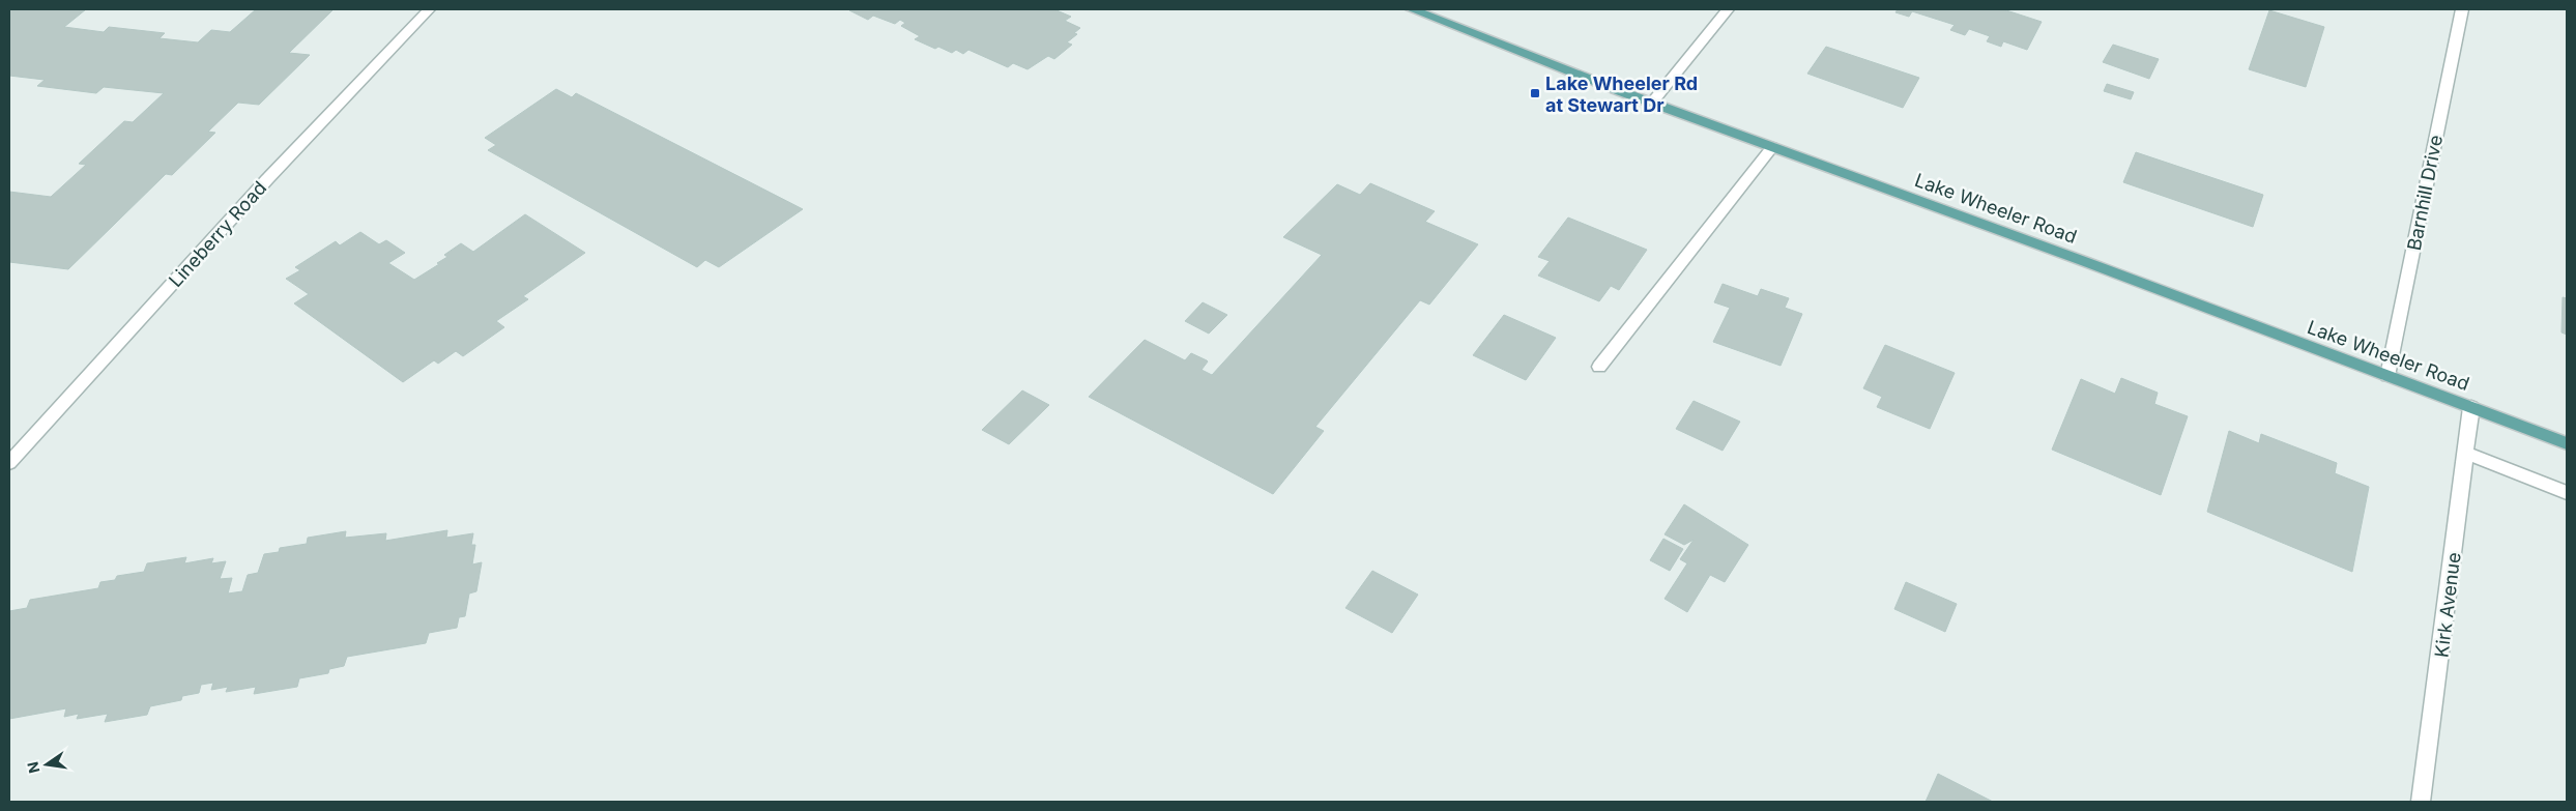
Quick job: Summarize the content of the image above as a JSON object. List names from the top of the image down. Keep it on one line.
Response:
{"streets":{"main road":["Lake Wheeler Road"],"street":["Barnhill Drive","Lineberry Road","Kirk Avenue"]},"crossings":[["Barnhill Drive","Lake Wheeler Road"],["Lake Wheeler Road","Kirk Avenue"]],"places":{"transit":["Lake Wheeler Rd at Stewart Dr"]},"north":"left"}
